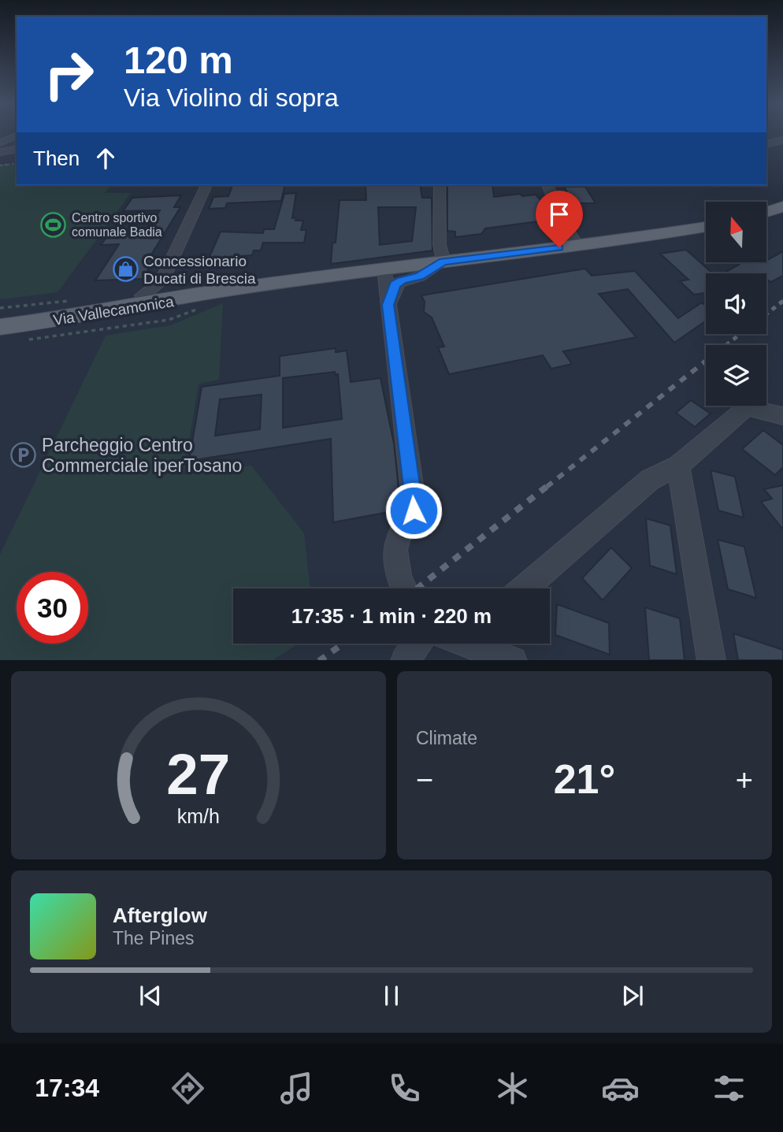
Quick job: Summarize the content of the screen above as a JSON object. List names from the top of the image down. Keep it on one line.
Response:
{"streets":{"main road":["Via Vallecamonica"]},"places":{"sports":["Centro sportivo comunale Badia"],"shop":["Concessionario Ducati di Brescia"],"parking":["Parcheggio Centro Commerciale iperTosano"]},"north":"top","page":{"turn":["120 m","Via Violino di sopra"],"then":"Then","limit":"30","trip":"17:35 · 1 min · 220 m","tile":"Climate","heat":["−","21°","+"],"song":["Afterglow","The Pines"],"tabs":"17:34","gauge":["27","km/h"]}}
